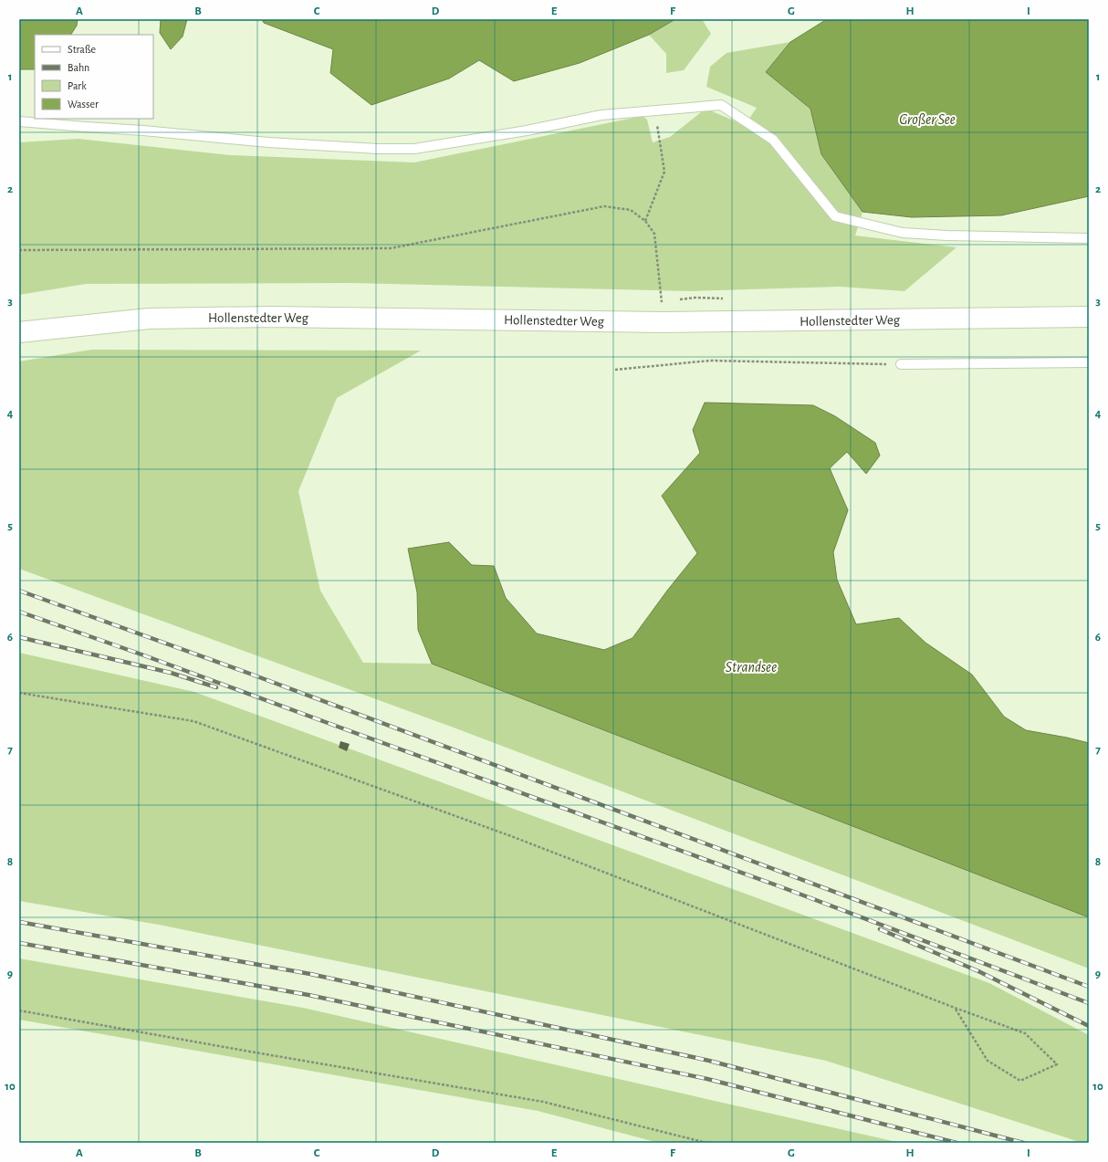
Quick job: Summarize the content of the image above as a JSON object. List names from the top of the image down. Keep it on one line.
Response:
{"streets":{"main road":["Hollenstedter Weg"]},"water":["Großer See","Strandsee"],"legend":["Straße","Bahn","Park","Wasser"],"grid":{"columns":["A","B","C","D","E","F","G","H","I"],"rows":["1","2","3","4","5","6","7","8","9","10"]}}
